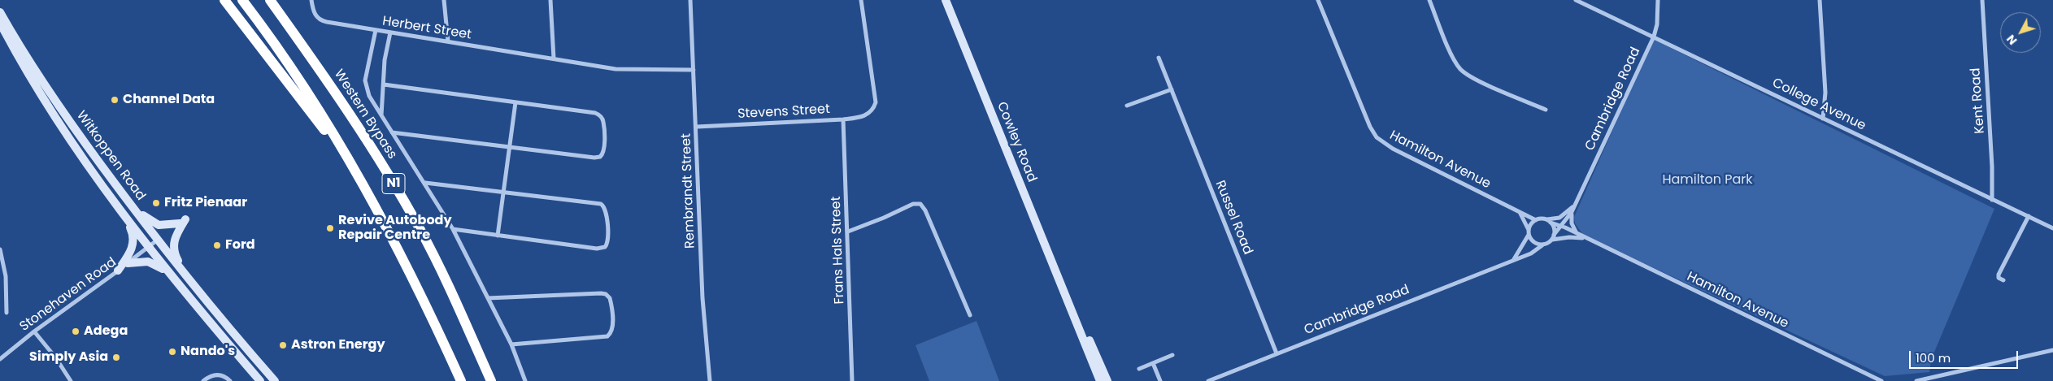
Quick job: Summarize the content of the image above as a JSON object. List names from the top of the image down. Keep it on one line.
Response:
{"streets":{"highway":["Western Bypass","N1"],"main road":["Cowley Road","Witkoppen Road"],"street":["Herbert Street","Cambridge Road","Kent Road","College Avenue","Stevens Street","Hamilton Avenue","Rembrandt Street","Russel Road","Frans Hals Street","Stonehaven Road"]},"crossings":[["Herbert Street","Rembrandt Street"],["Cambridge Road","College Avenue"],["Cambridge Road","Hamilton Avenue"],["Cambridge Road","Russel Road"],["Kent Road","College Avenue"],["Stevens Street","Rembrandt Street"],["Stevens Street","Frans Hals Street"],["Witkoppen Road","Stonehaven Road"]],"parks":["Hamilton Park"],"places":["Channel Data","Fritz Pienaar","Revive Autobody Repair Centre","Ford","Adega","Astron Energy","Nando's","Simply Asia"],"scale_bar":"100 m","north":"bottom left"}
